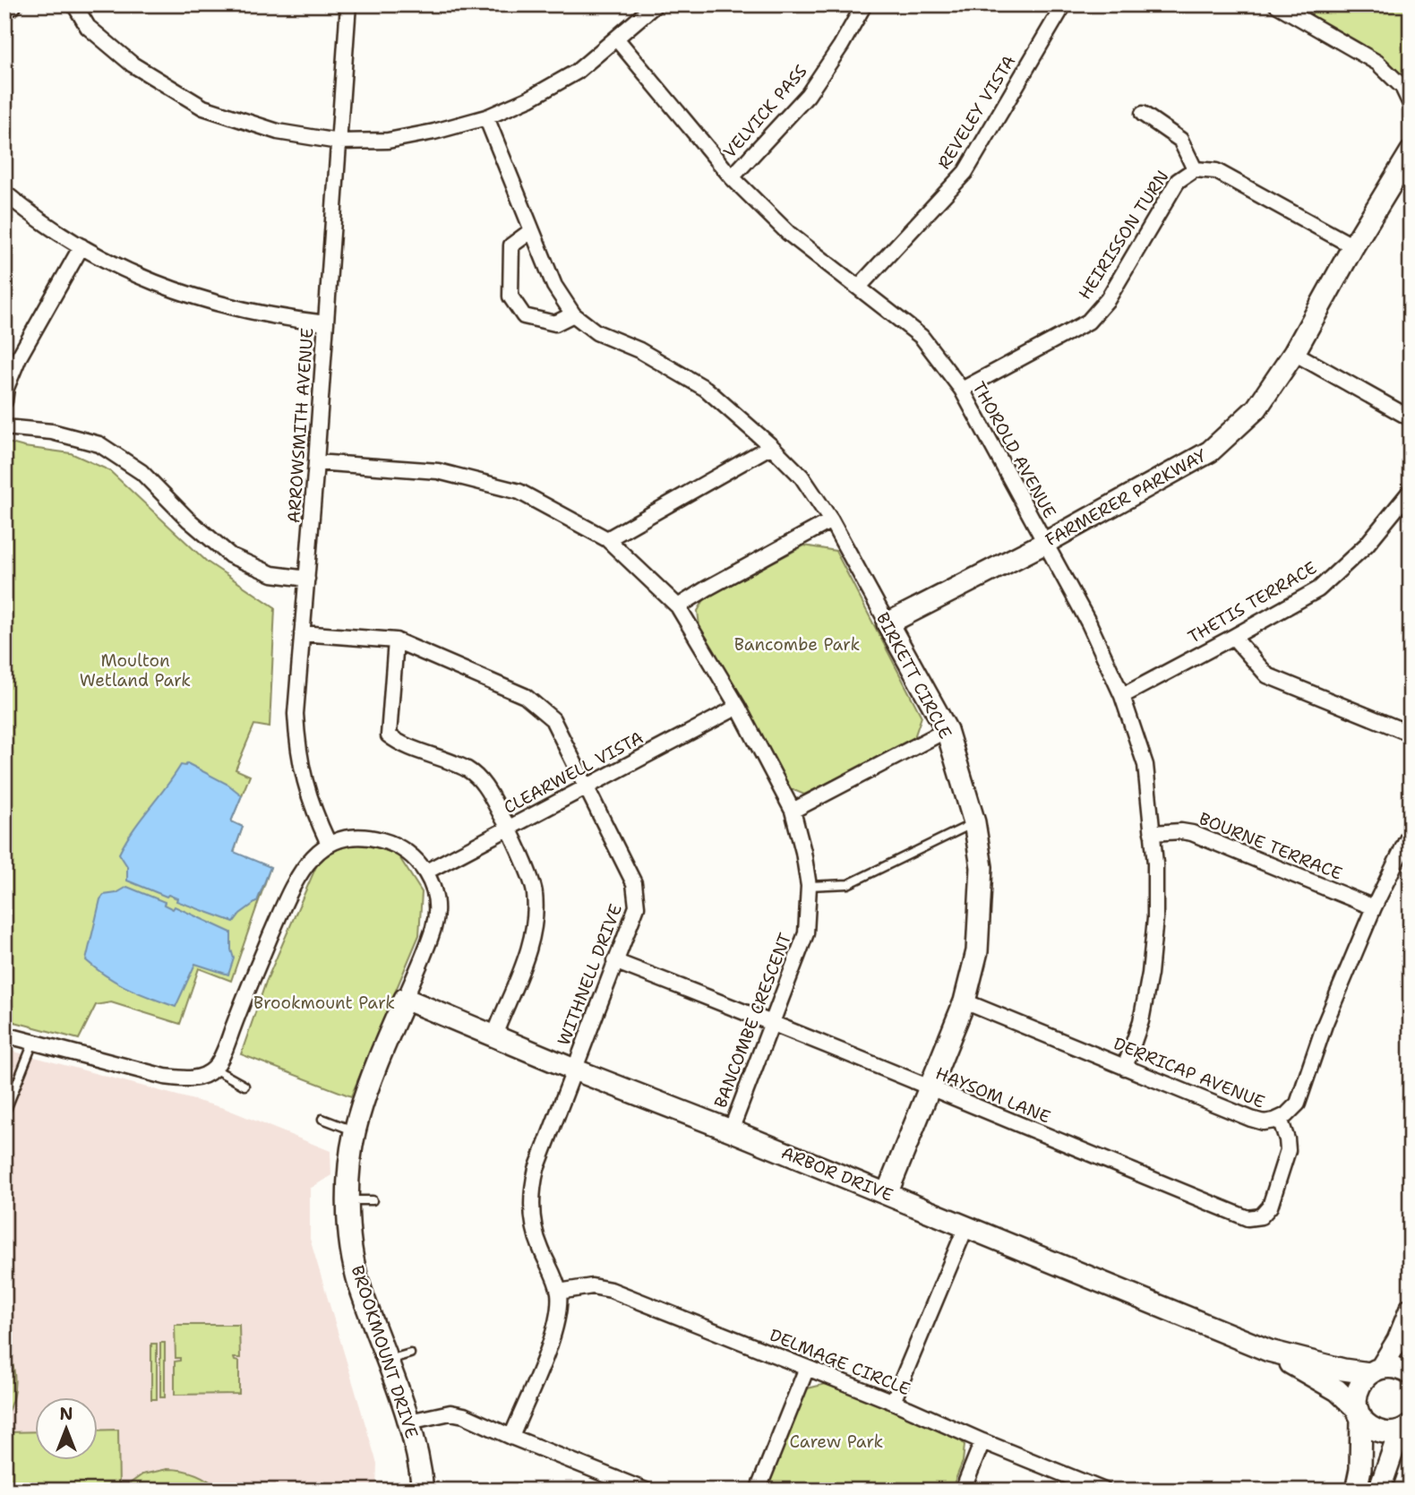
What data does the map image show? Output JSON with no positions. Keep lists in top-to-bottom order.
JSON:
{
  "streets": {
    "street": [
      "VELVICK PASS",
      "REVELEY VISTA",
      "HEIRISSON TURN",
      "ARROWSMITH AVENUE",
      "THOROLD AVENUE",
      "FARMERER PARKWAY",
      "THETIS TERRACE",
      "BIRKETT CIRCLE",
      "CLEARWELL VISTA",
      "BOURNE TERRACE",
      "WITHNELL DRIVE",
      "BANCOMBE CRESCENT",
      "DERRICAP AVENUE",
      "HAYSOM LANE",
      "ARBOR DRIVE",
      "BROOKMOUNT DRIVE",
      "DELMAGE CIRCLE"
    ]
  },
  "crossings": [
    ["VELVICK PASS", "THOROLD AVENUE"],
    ["REVELEY VISTA", "THOROLD AVENUE"],
    ["HEIRISSON TURN", "THOROLD AVENUE"],
    ["HEIRISSON TURN", "FARMERER PARKWAY"],
    ["ARROWSMITH AVENUE", "WITHNELL DRIVE"],
    ["ARROWSMITH AVENUE", "BANCOMBE CRESCENT"],
    ["THOROLD AVENUE", "FARMERER PARKWAY"],
    ["THOROLD AVENUE", "THETIS TERRACE"],
    ["THOROLD AVENUE", "BOURNE TERRACE"],
    ["THOROLD AVENUE", "DERRICAP AVENUE"],
    ["FARMERER PARKWAY", "BIRKETT CIRCLE"],
    ["BIRKETT CIRCLE", "DERRICAP AVENUE"],
    ["BIRKETT CIRCLE", "HAYSOM LANE"],
    ["BIRKETT CIRCLE", "ARBOR DRIVE"],
    ["CLEARWELL VISTA", "WITHNELL DRIVE"],
    ["CLEARWELL VISTA", "BANCOMBE CRESCENT"],
    ["CLEARWELL VISTA", "BROOKMOUNT DRIVE"],
    ["BOURNE TERRACE", "DERRICAP AVENUE"],
    ["WITHNELL DRIVE", "HAYSOM LANE"],
    ["WITHNELL DRIVE", "ARBOR DRIVE"],
    ["WITHNELL DRIVE", "DELMAGE CIRCLE"],
    ["BANCOMBE CRESCENT", "HAYSOM LANE"],
    ["BANCOMBE CRESCENT", "ARBOR DRIVE"],
    ["DERRICAP AVENUE", "HAYSOM LANE"],
    ["ARBOR DRIVE", "BROOKMOUNT DRIVE"]
  ],
  "parks": [
    "Bancombe Park",
    "Moulton Wetland Park",
    "Brookmount Park",
    "Carew Park"
  ],
  "north": "top"
}
